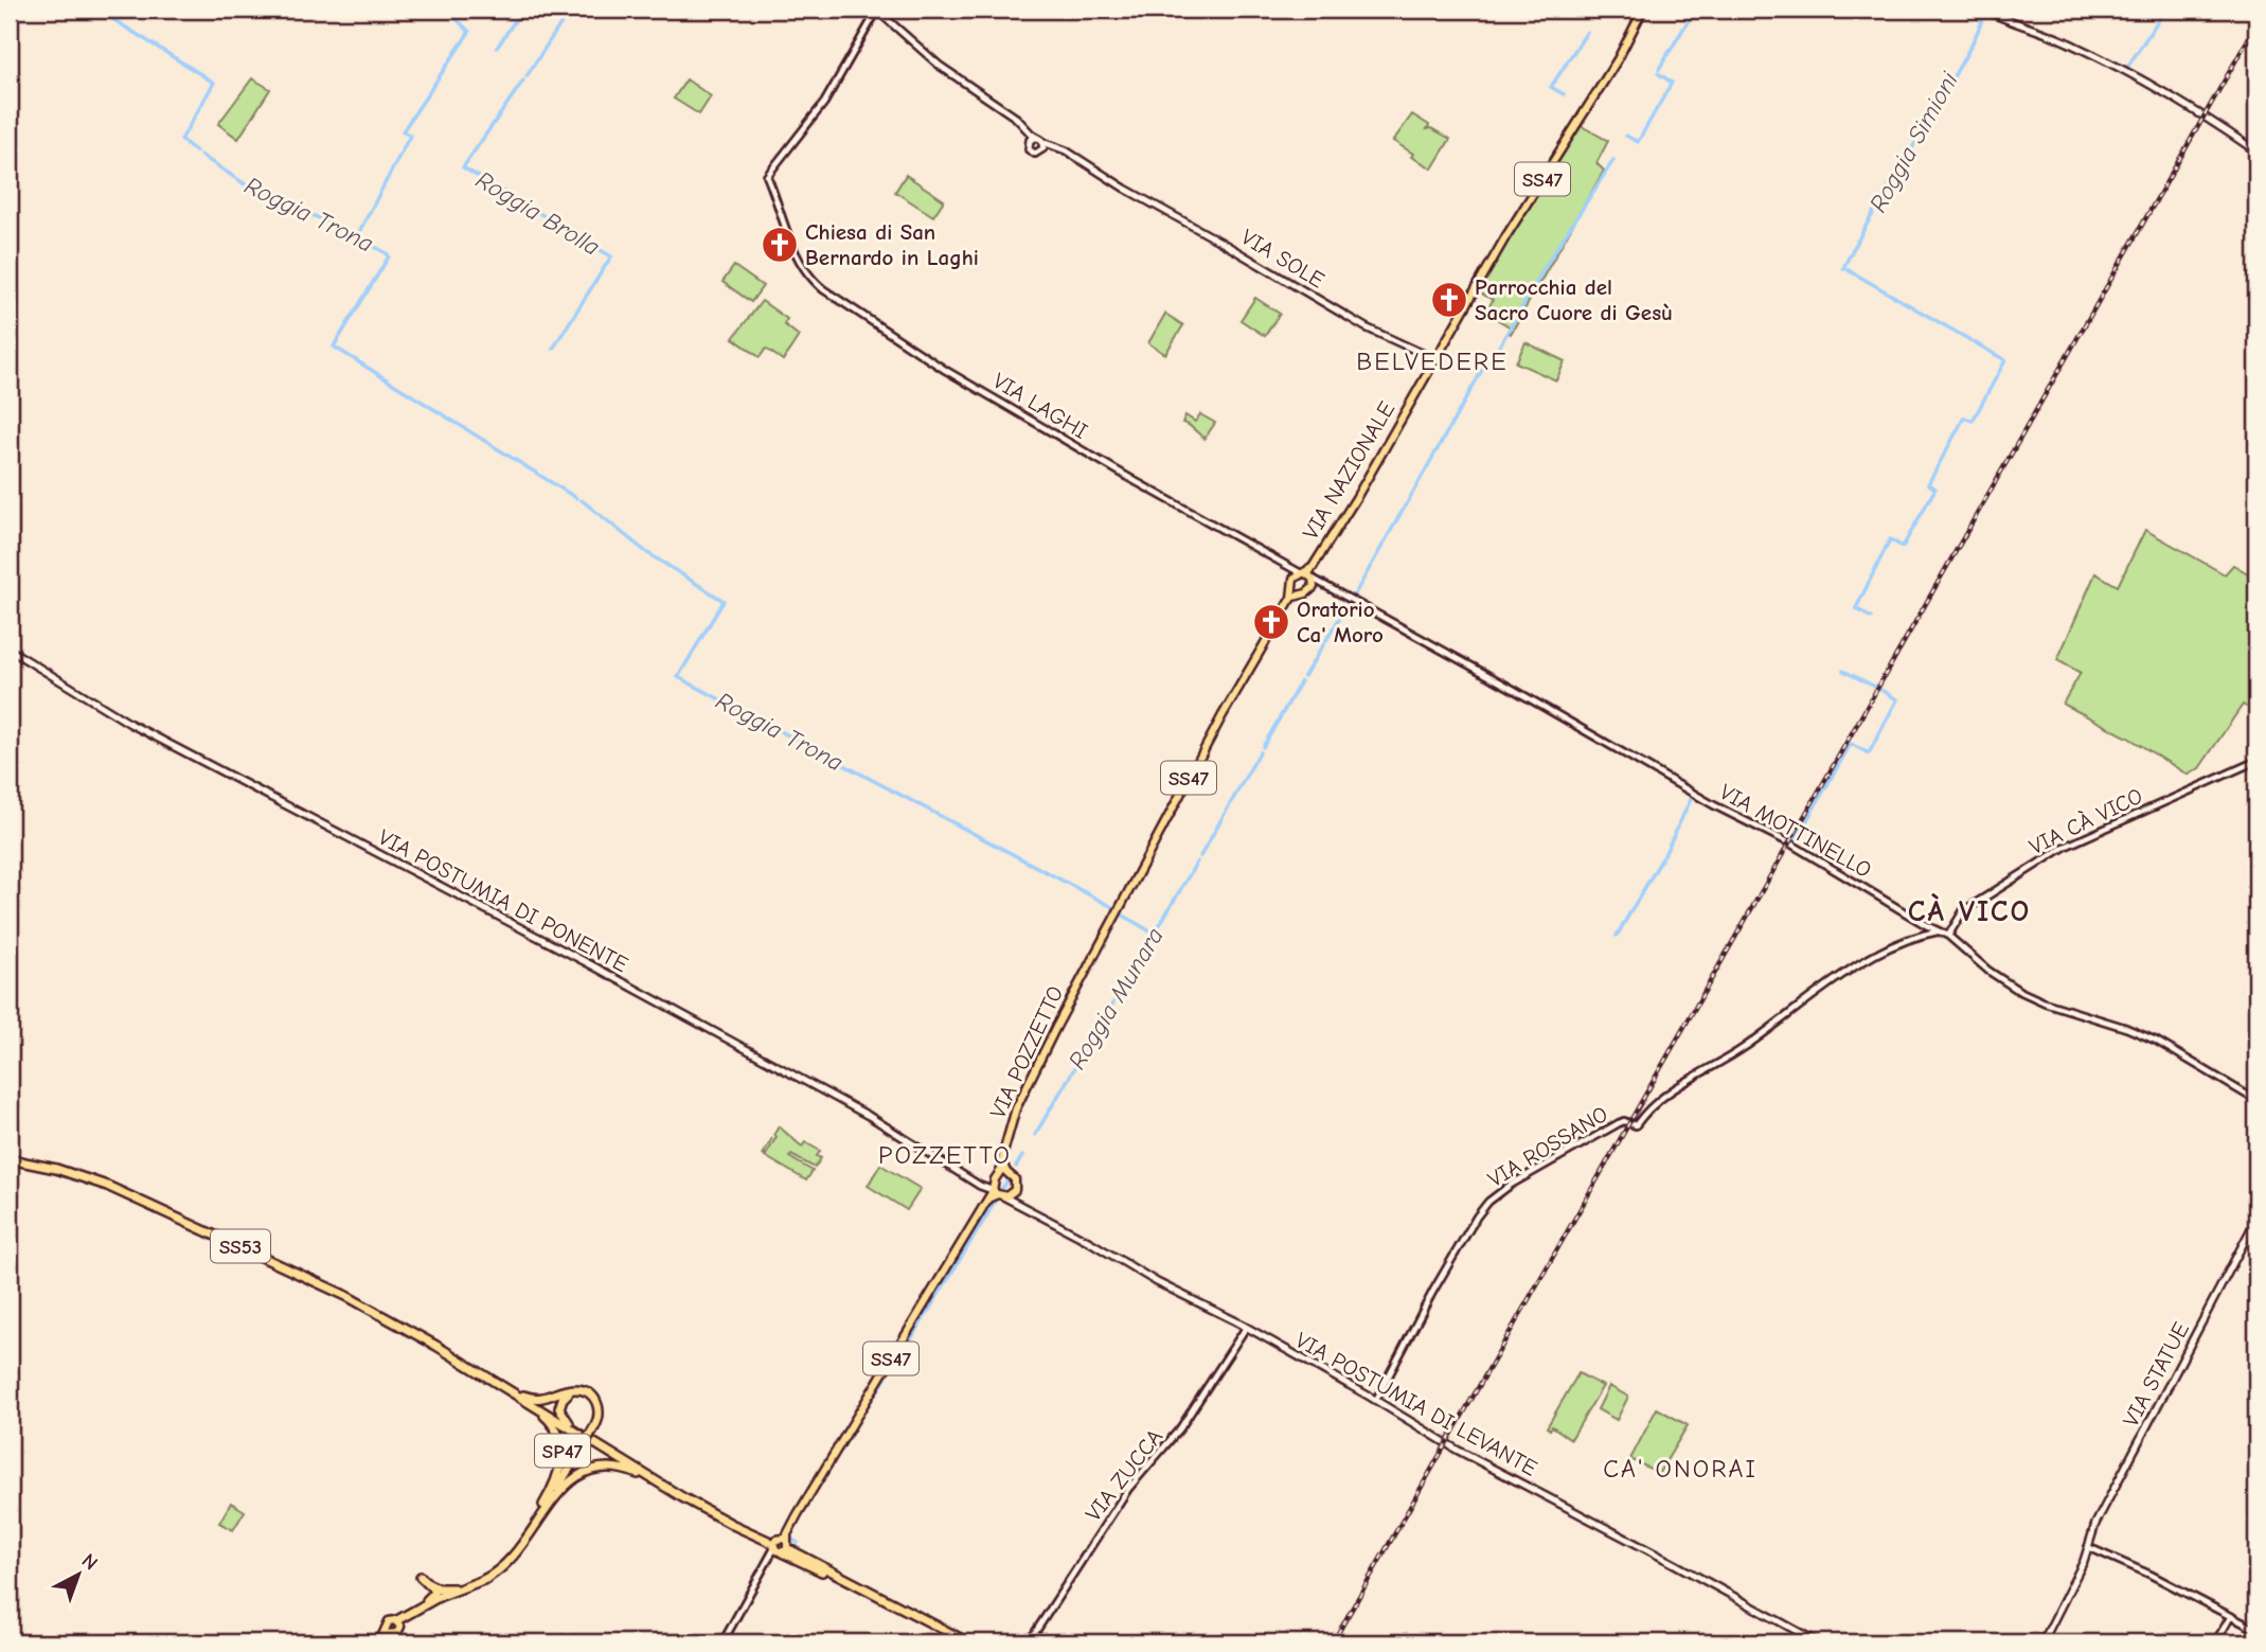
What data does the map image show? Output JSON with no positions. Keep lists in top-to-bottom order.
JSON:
{
  "streets": {
    "highway": ["SS53", "SP47"],
    "main road": [
      "SS47",
      "VIA SOLE",
      "VIA NAZIONALE",
      "VIA POSTUMIA DI PONENTE",
      "VIA POZZETTO",
      "VIA STATUE",
      "VIA POSTUMIA DI LEVANTE"
    ],
    "street": [
      "VIA LAGHI",
      "VIA CÀ VICO",
      "VIA MOTTINELLO",
      "VIA ROSSANO",
      "VIA ZUCCA"
    ]
  },
  "crossings": [
    ["SS47", "VIA LAGHI"],
    ["SS47", "VIA NAZIONALE"],
    ["SS47", "VIA MOTTINELLO"],
    ["SS47", "VIA POZZETTO"],
    ["VIA SOLE", "VIA NAZIONALE"],
    ["VIA LAGHI", "VIA NAZIONALE"],
    ["VIA LAGHI", "VIA MOTTINELLO"],
    ["VIA NAZIONALE", "VIA MOTTINELLO"],
    ["VIA CÀ VICO", "VIA MOTTINELLO"],
    ["VIA MOTTINELLO", "VIA ROSSANO"],
    ["VIA POZZETTO", "SS53"],
    ["VIA POZZETTO", "VIA POSTUMIA DI LEVANTE"],
    ["VIA ROSSANO", "VIA POSTUMIA DI LEVANTE"],
    ["SS53", "SP47"],
    ["VIA POSTUMIA DI LEVANTE", "VIA ZUCCA"]
  ],
  "districts": [
    "BELVEDERE",
    "CÀ VICO",
    "POZZETTO",
    "CA' ONORAI"
  ],
  "water": [
    "Roggia Simioni",
    "Roggia Brolla",
    "Roggia Trona",
    "Roggia Munara"
  ],
  "places": {
    "church": ["Chiesa di San Bernardo in Laghi", "Parrocchia del Sacro Cuore di Gesù", "Oratorio Ca' Moro"]
  },
  "north": "top right"
}
